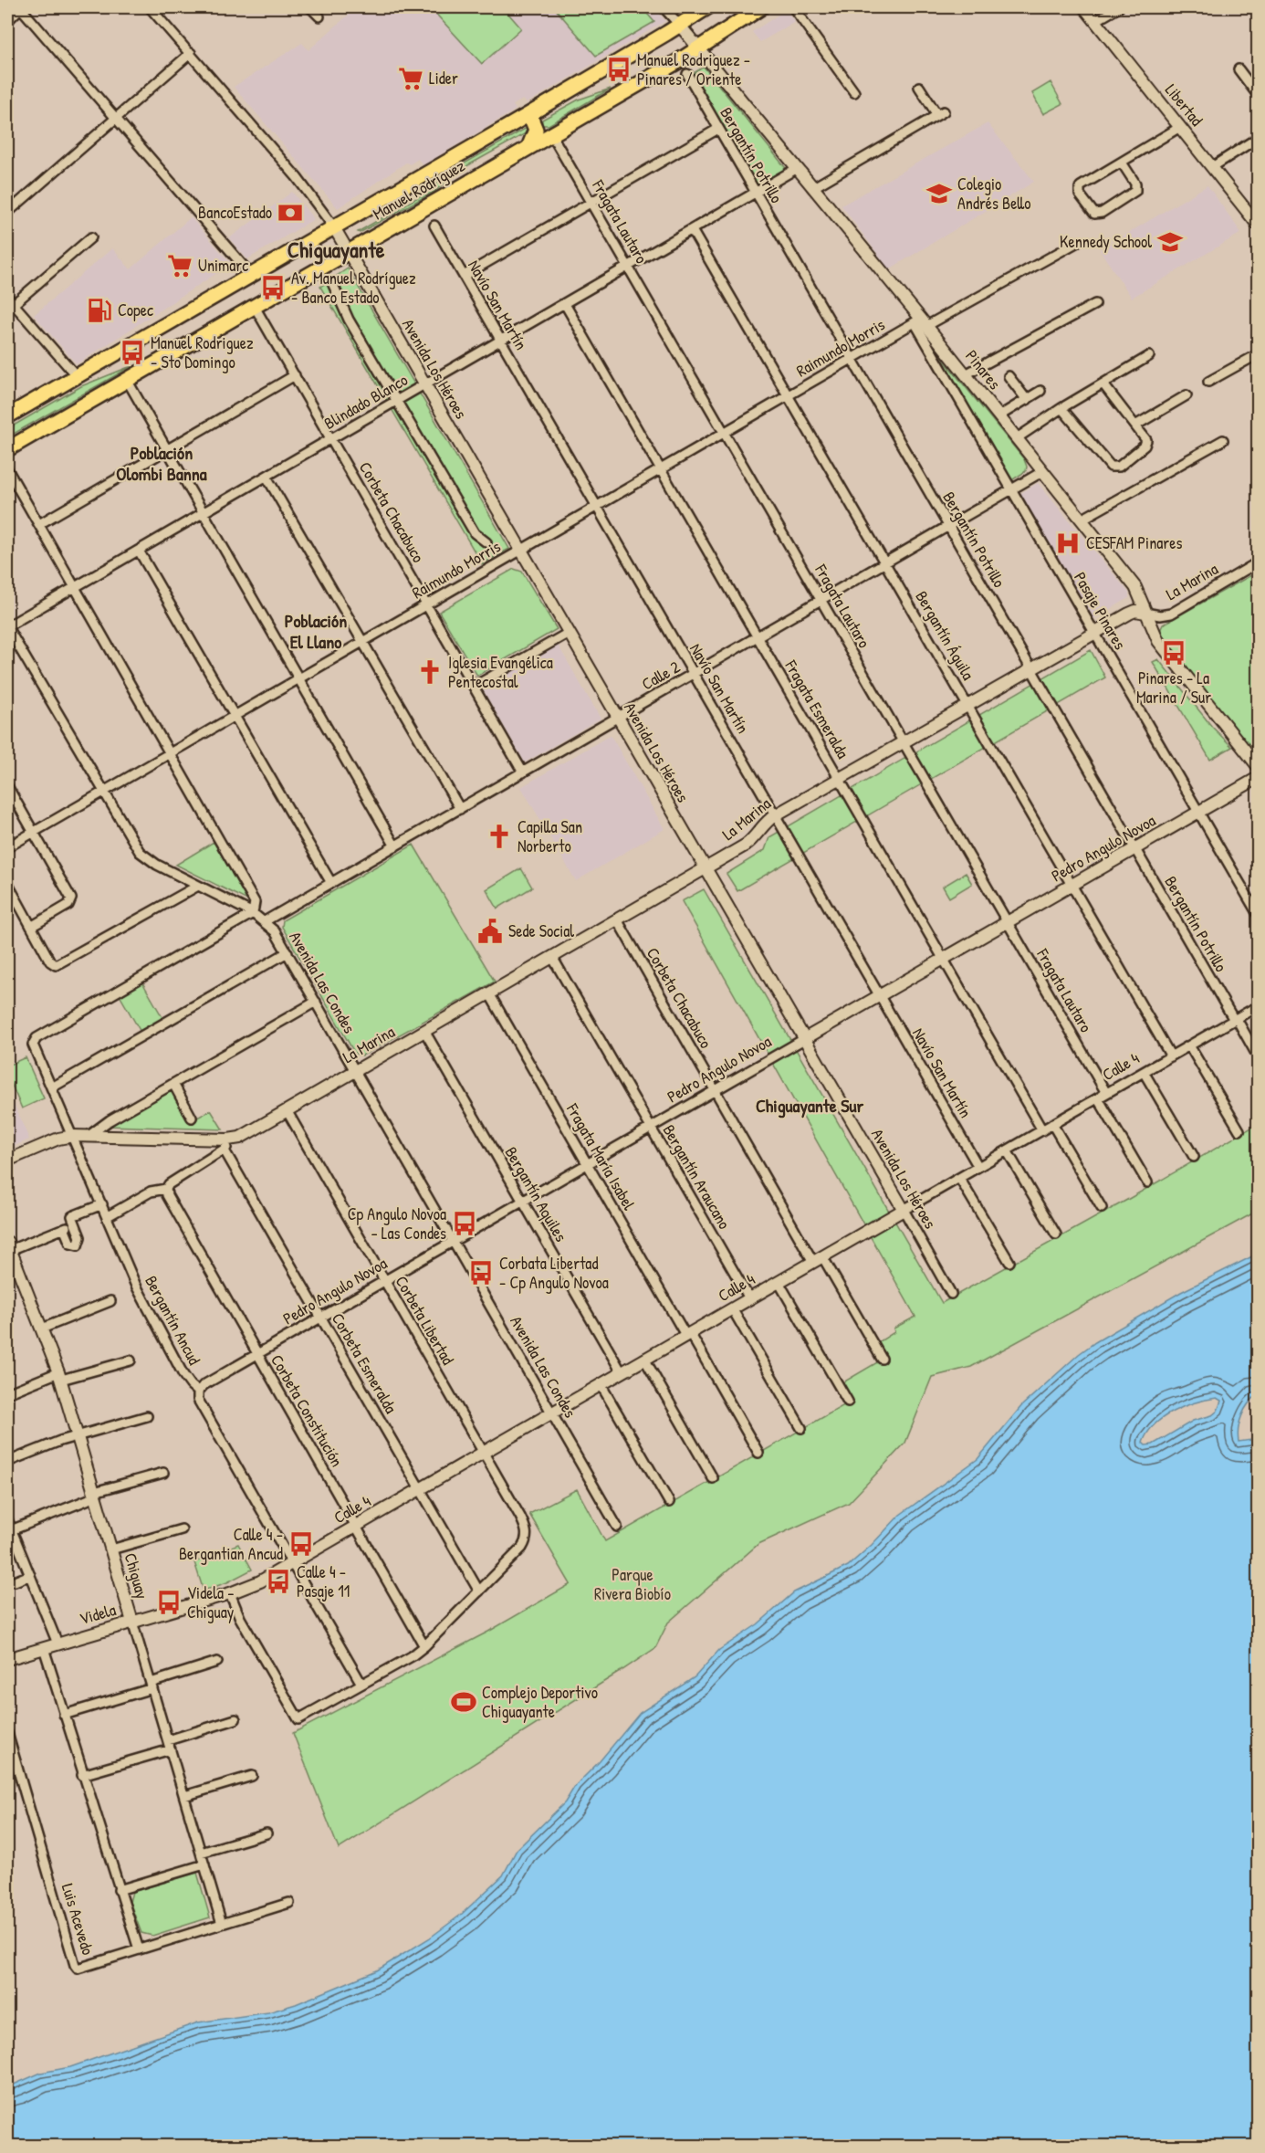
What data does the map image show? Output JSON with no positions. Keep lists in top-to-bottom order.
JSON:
{
  "streets": {
    "main road": ["Manuel Rodríguez"],
    "street": [
      "Libertad",
      "Bergantín Potrillo",
      "Fragata Lautaro",
      "Navío San Martín",
      "Raimundo Morris",
      "Avenida Los Héroes",
      "Pinares",
      "Blindado Blanco",
      "Corbeta Chacabuco",
      "La Marina",
      "Pasaje Pinares",
      "Bergantín Águila",
      "Calle 2",
      "Fragata Esmeralda",
      "Pedro Angulo Novoa",
      "Avenida Las Condes",
      "Calle 4",
      "Fragata María Isabel",
      "Bergantín Araucano",
      "Bergantín Aquiles",
      "Bergantín Ancud",
      "Corbeta Libertad",
      "Corbeta Esmeralda",
      "Corbeta Constitución",
      "Chiguay",
      "Videla",
      "Luis Acevedo"
    ]
  },
  "crossings": [
    ["Bergantín Potrillo", "Raimundo Morris"],
    ["Bergantín Potrillo", "Blindado Blanco"],
    ["Bergantín Potrillo", "La Marina"],
    ["Bergantín Potrillo", "Calle 2"],
    ["Bergantín Potrillo", "Pedro Angulo Novoa"],
    ["Bergantín Potrillo", "Calle 4"],
    ["Manuel Rodríguez", "Fragata Lautaro"],
    ["Manuel Rodríguez", "Avenida Los Héroes"],
    ["Manuel Rodríguez", "Pinares"],
    ["Manuel Rodríguez", "Corbeta Chacabuco"],
    ["Fragata Lautaro", "Raimundo Morris"],
    ["Fragata Lautaro", "Blindado Blanco"],
    ["Fragata Lautaro", "La Marina"],
    ["Fragata Lautaro", "Calle 2"],
    ["Fragata Lautaro", "Pedro Angulo Novoa"],
    ["Fragata Lautaro", "Calle 4"],
    ["Navío San Martín", "Raimundo Morris"],
    ["Navío San Martín", "Blindado Blanco"],
    ["Navío San Martín", "La Marina"],
    ["Navío San Martín", "Calle 2"],
    ["Navío San Martín", "Pedro Angulo Novoa"],
    ["Navío San Martín", "Calle 4"],
    ["Raimundo Morris", "Avenida Los Héroes"],
    ["Raimundo Morris", "Pinares"],
    ["Raimundo Morris", "Corbeta Chacabuco"],
    ["Raimundo Morris", "Pasaje Pinares"],
    ["Raimundo Morris", "Bergantín Águila"],
    ["Raimundo Morris", "Fragata Esmeralda"],
    ["Raimundo Morris", "Avenida Las Condes"],
    ["Avenida Los Héroes", "Blindado Blanco"],
    ["Avenida Los Héroes", "La Marina"],
    ["Avenida Los Héroes", "Calle 2"],
    ["Avenida Los Héroes", "Pedro Angulo Novoa"],
    ["Avenida Los Héroes", "Calle 4"],
    ["Pinares", "Blindado Blanco"],
    ["Pinares", "La Marina"],
    ["Pinares", "Pasaje Pinares"],
    ["Pinares", "Calle 2"],
    ["Blindado Blanco", "Corbeta Chacabuco"],
    ["Blindado Blanco", "Bergantín Águila"],
    ["Blindado Blanco", "Fragata Esmeralda"],
    ["Blindado Blanco", "Avenida Las Condes"],
    ["Corbeta Chacabuco", "La Marina"],
    ["Corbeta Chacabuco", "Calle 2"],
    ["Corbeta Chacabuco", "Pedro Angulo Novoa"],
    ["Corbeta Chacabuco", "Calle 4"],
    ["La Marina", "Pasaje Pinares"],
    ["La Marina", "Bergantín Águila"],
    ["La Marina", "Fragata Esmeralda"],
    ["La Marina", "Avenida Las Condes"],
    ["La Marina", "Fragata María Isabel"],
    ["La Marina", "Bergantín Araucano"],
    ["La Marina", "Bergantín Aquiles"],
    ["La Marina", "Bergantín Ancud"],
    ["La Marina", "Corbeta Libertad"],
    ["La Marina", "Corbeta Esmeralda"],
    ["La Marina", "Corbeta Constitución"],
    ["Pasaje Pinares", "Calle 2"],
    ["Pasaje Pinares", "Pedro Angulo Novoa"],
    ["Bergantín Águila", "Calle 2"],
    ["Bergantín Águila", "Pedro Angulo Novoa"],
    ["Bergantín Águila", "Calle 4"],
    ["Calle 2", "Fragata Esmeralda"],
    ["Calle 2", "Avenida Las Condes"],
    ["Fragata Esmeralda", "Pedro Angulo Novoa"],
    ["Fragata Esmeralda", "Calle 4"],
    ["Pedro Angulo Novoa", "Avenida Las Condes"],
    ["Pedro Angulo Novoa", "Fragata María Isabel"],
    ["Pedro Angulo Novoa", "Bergantín Araucano"],
    ["Pedro Angulo Novoa", "Bergantín Aquiles"],
    ["Pedro Angulo Novoa", "Bergantín Ancud"],
    ["Pedro Angulo Novoa", "Corbeta Libertad"],
    ["Pedro Angulo Novoa", "Corbeta Esmeralda"],
    ["Pedro Angulo Novoa", "Corbeta Constitución"],
    ["Avenida Las Condes", "Calle 4"],
    ["Avenida Las Condes", "Bergantín Ancud"],
    ["Calle 4", "Fragata María Isabel"],
    ["Calle 4", "Bergantín Araucano"],
    ["Calle 4", "Bergantín Aquiles"],
    ["Calle 4", "Bergantín Ancud"],
    ["Calle 4", "Corbeta Libertad"],
    ["Calle 4", "Corbeta Esmeralda"],
    ["Calle 4", "Corbeta Constitución"],
    ["Calle 4", "Videla"],
    ["Corbeta Libertad", "Corbeta Esmeralda"],
    ["Chiguay", "Videla"],
    ["Chiguay", "Luis Acevedo"]
  ],
  "districts": [
    "Chiguayante",
    "Población Olombi Banna",
    "Población El Llano",
    "Chiguayante Sur"
  ],
  "parks": ["Parque Rivera Biobío"],
  "places": {
    "bus stop": [
      "Manuel Rodriguez - Pinares / Oriente",
      "Av. Manuel Rodríguez - Banco Estado",
      "Manuel Rodriguez - Sto Domingo",
      "Pinares - La Marina / Sur",
      "Cp Angulo Novoa - Las Condes",
      "Corbata Libertad - Cp Angulo Novoa",
      "Calle 4 - Bergantian Ancud",
      "Calle 4 - Pasaje 11",
      "Videla - Chiguay"
    ],
    "supermarket": ["Lider", "Unimarc"],
    "school or university": ["Colegio Andrés Bello", "Kennedy School"],
    "bank": ["BancoEstado"],
    "fuel station": ["Copec"],
    "hospital": ["CESFAM Pinares"],
    "church": ["Iglesia Evangélica Pentecostal", "Capilla San Norberto"],
    "public building": ["Sede Social"],
    "sports": ["Complejo Deportivo Chiguayante"]
  }
}
